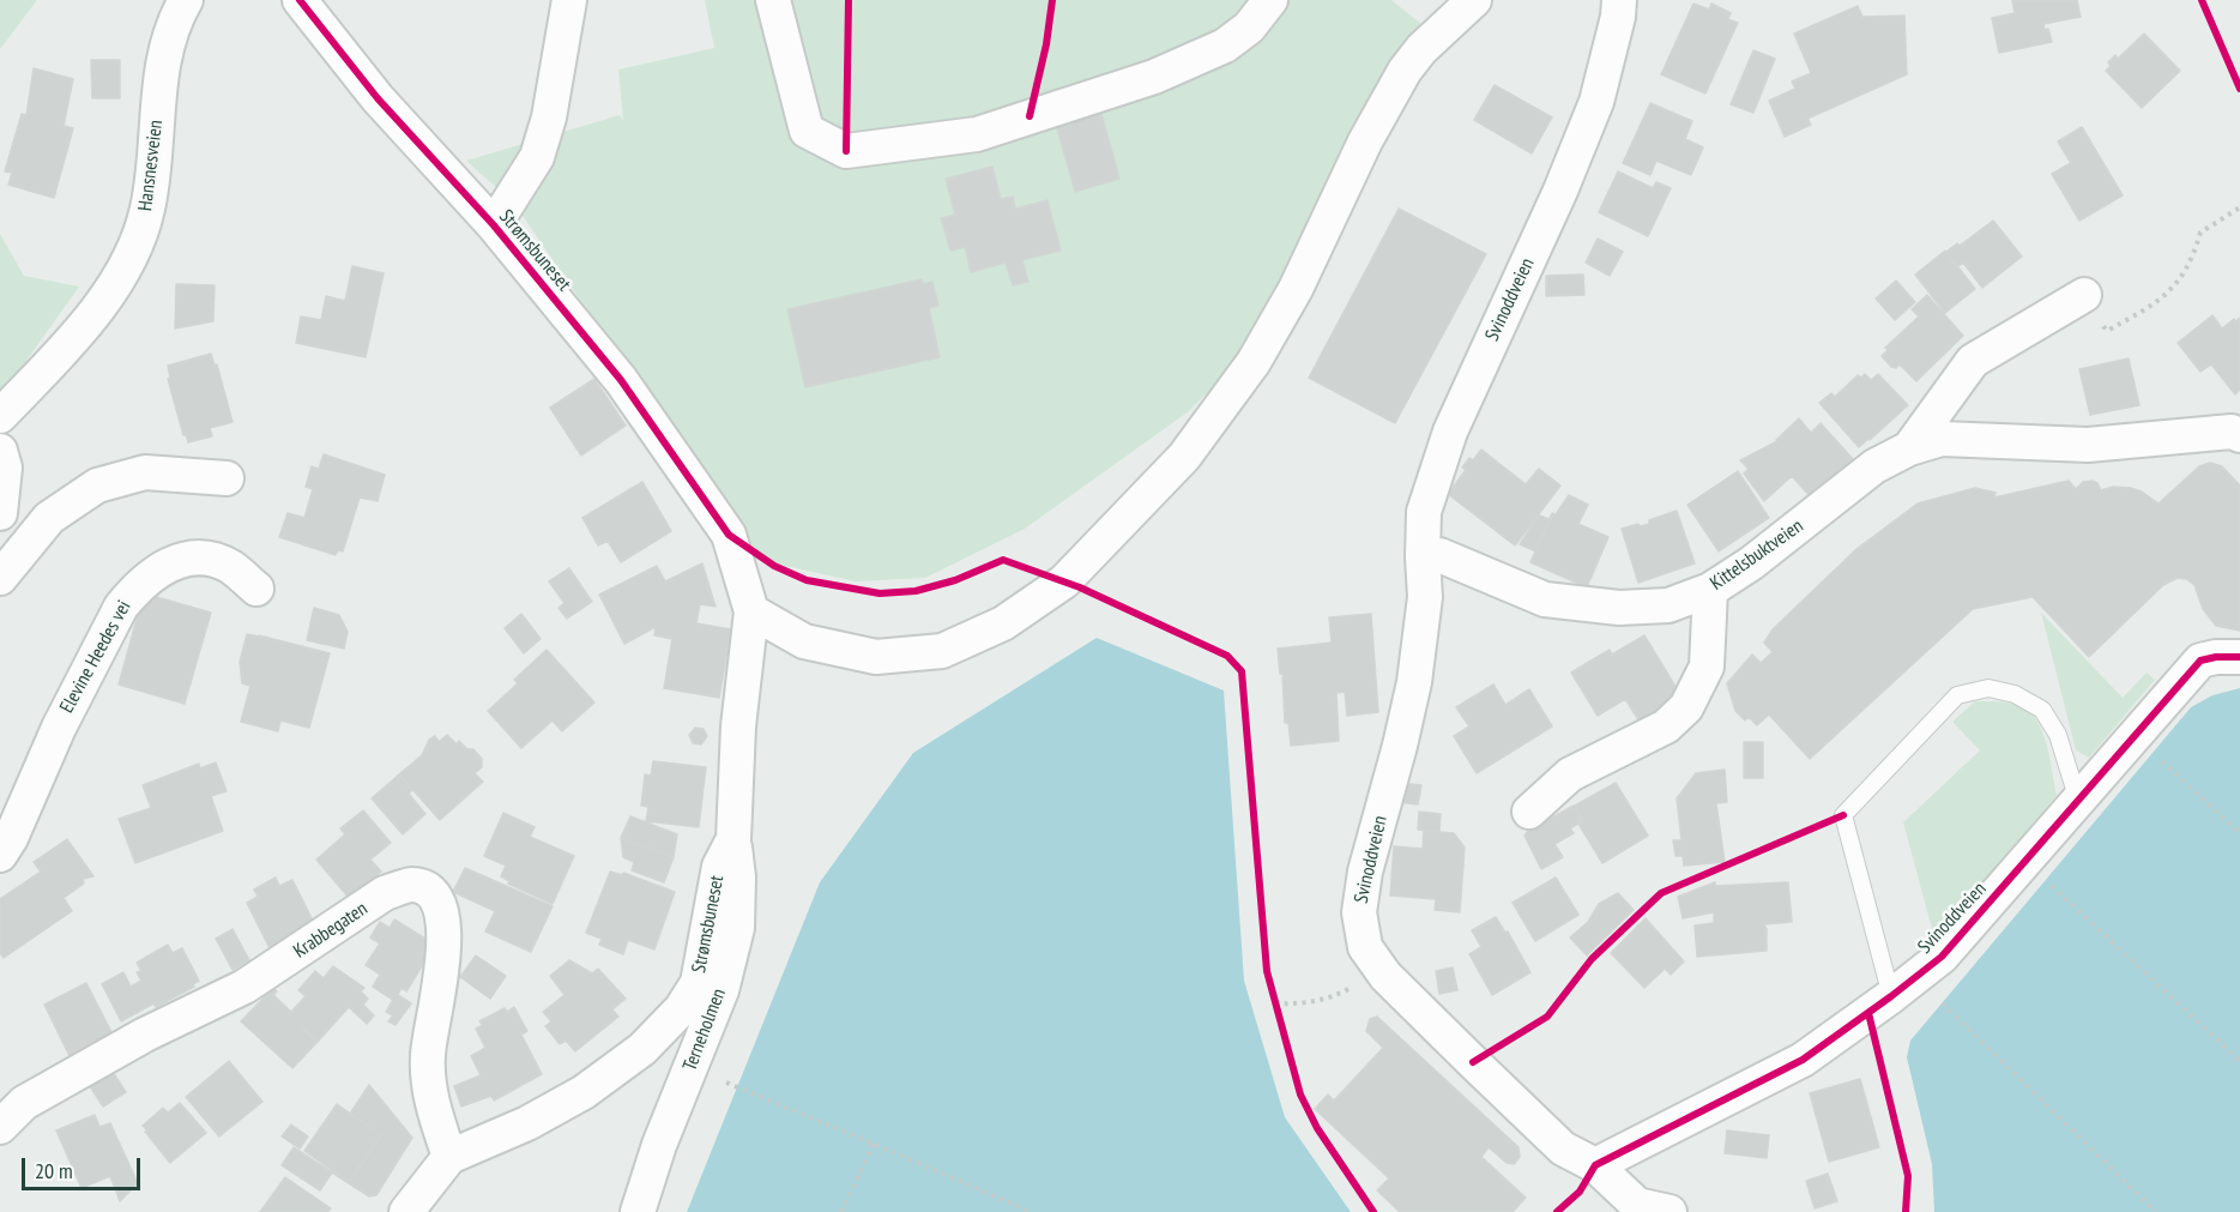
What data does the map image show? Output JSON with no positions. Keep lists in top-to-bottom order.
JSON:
{
  "streets": {
    "street": [
      "Hansnesveien",
      "Strømsbuneset",
      "Svinoddveien",
      "Kittelsbuktveien",
      "Elevine Heedes vei",
      "Krabbegaten",
      "Terneholmen"
    ]
  },
  "crossings": [
    ["Strømsbuneset", "Krabbegaten"],
    ["Strømsbuneset", "Terneholmen"],
    ["Svinoddveien", "Kittelsbuktveien"]
  ],
  "scale_bar": "20 m"
}
